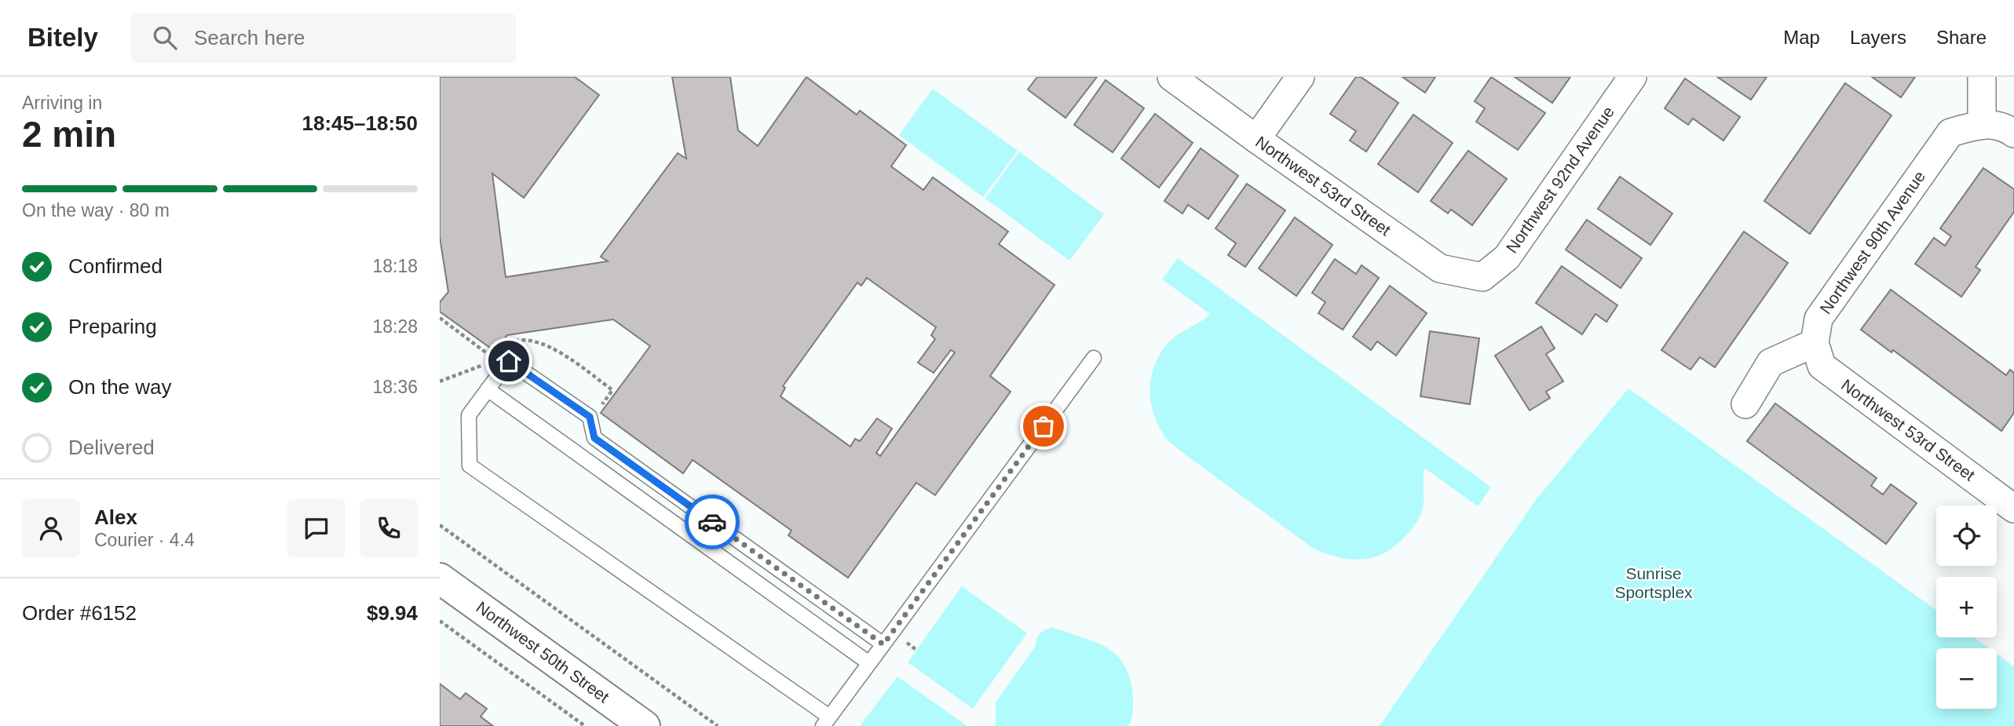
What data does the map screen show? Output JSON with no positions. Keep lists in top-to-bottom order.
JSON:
{
  "streets": {
    "street": [
      "Northwest 92nd Avenue",
      "Northwest 53rd Street",
      "Northwest 90th Avenue",
      "Northwest 50th Street"
    ]
  },
  "crossings": [
    ["Northwest 92nd Avenue", "Northwest 53rd Street"],
    ["Northwest 53rd Street", "Northwest 90th Avenue"]
  ],
  "parks": ["Sunrise Sportsplex"],
  "page": {
    "header": "Bitely",
    "search": "Search here",
    "nav": ["Map", "Layers", "Share"],
    "heading": ["2 min", "Arriving in", "18:45–18:50"],
    "panel": [
      "Alex",
      "Courier · 4.4",
      "Order #6152",
      "$9.94"
    ],
    "bar": "On the way · 80 m",
    "list": [
      ["Confirmed", "18:18"],
      ["Preparing", "18:28"],
      ["On the way", "18:36"],
      "Delivered"
    ],
    "map_buttons": ["+", "−"]
  }
}
